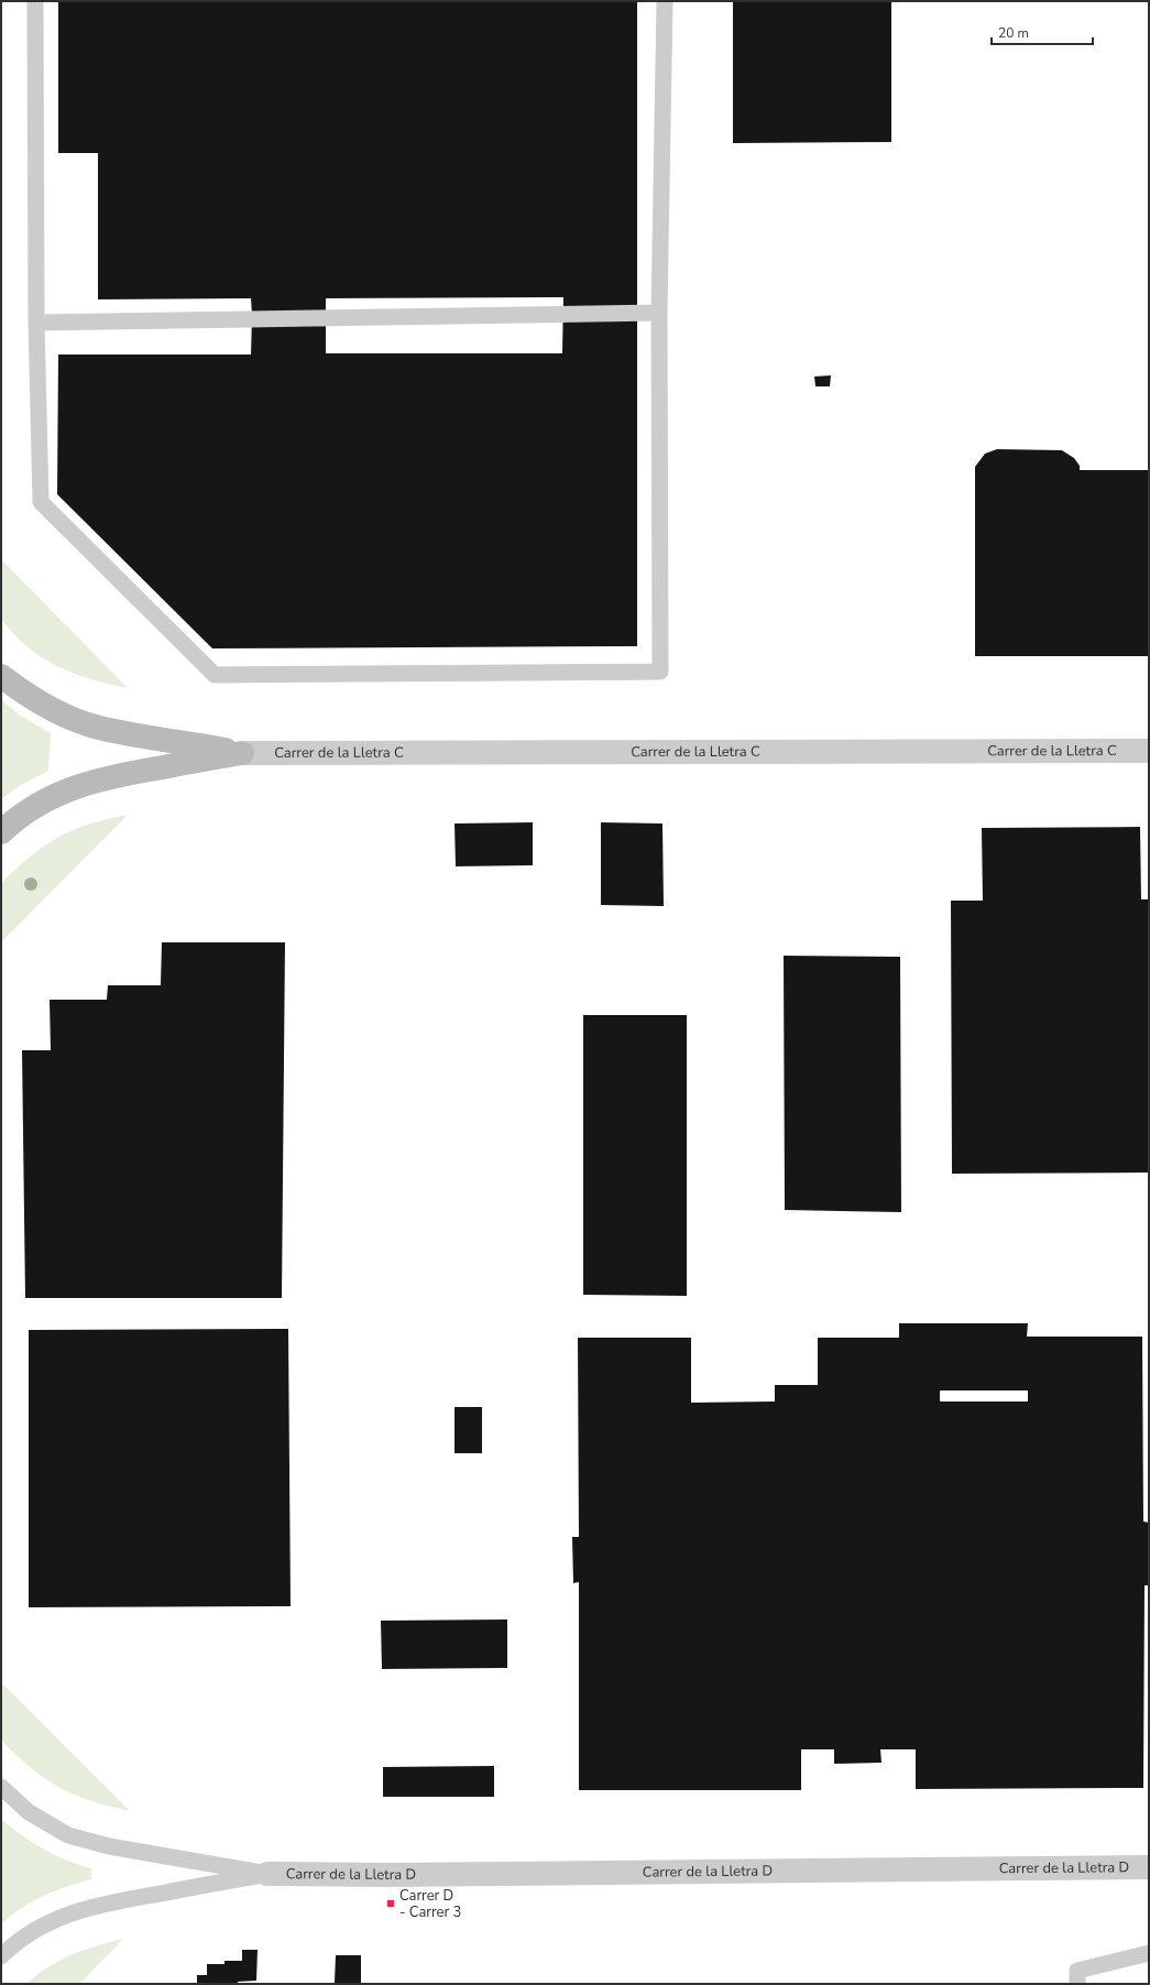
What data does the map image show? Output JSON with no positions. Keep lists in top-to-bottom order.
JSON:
{
  "streets": {
    "street": ["Carrer de la Lletra C", "Carrer de la Lletra D"]
  },
  "places": {
    "transit": ["Carrer D - Carrer 3"]
  },
  "scale_bar": "20 m"
}
